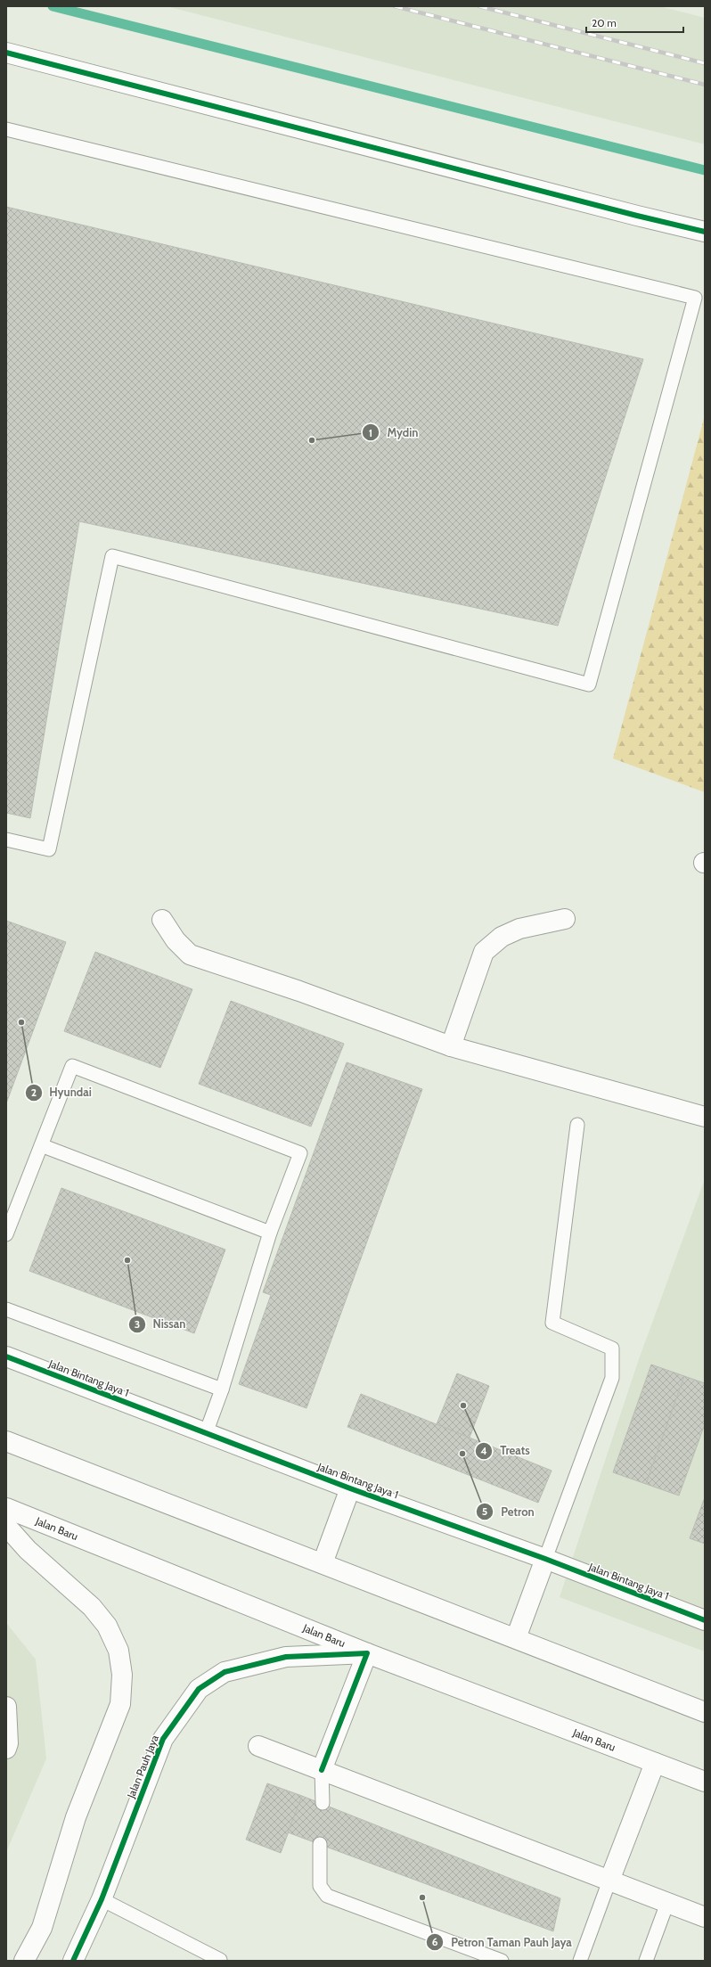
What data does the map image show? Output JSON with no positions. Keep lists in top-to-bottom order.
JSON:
{
  "streets": {
    "main road": ["Jalan Bintang Jaya 1", "Jalan Baru", "Jalan Pauh Jaya"]
  },
  "crossings": [
    ["Jalan Baru", "Jalan Pauh Jaya"]
  ],
  "places": [
    "Mydin",
    "Hyundai",
    "Nissan",
    "Treats",
    "Petron",
    "Petron Taman Pauh Jaya"
  ],
  "scale_bar": "20 m"
}
